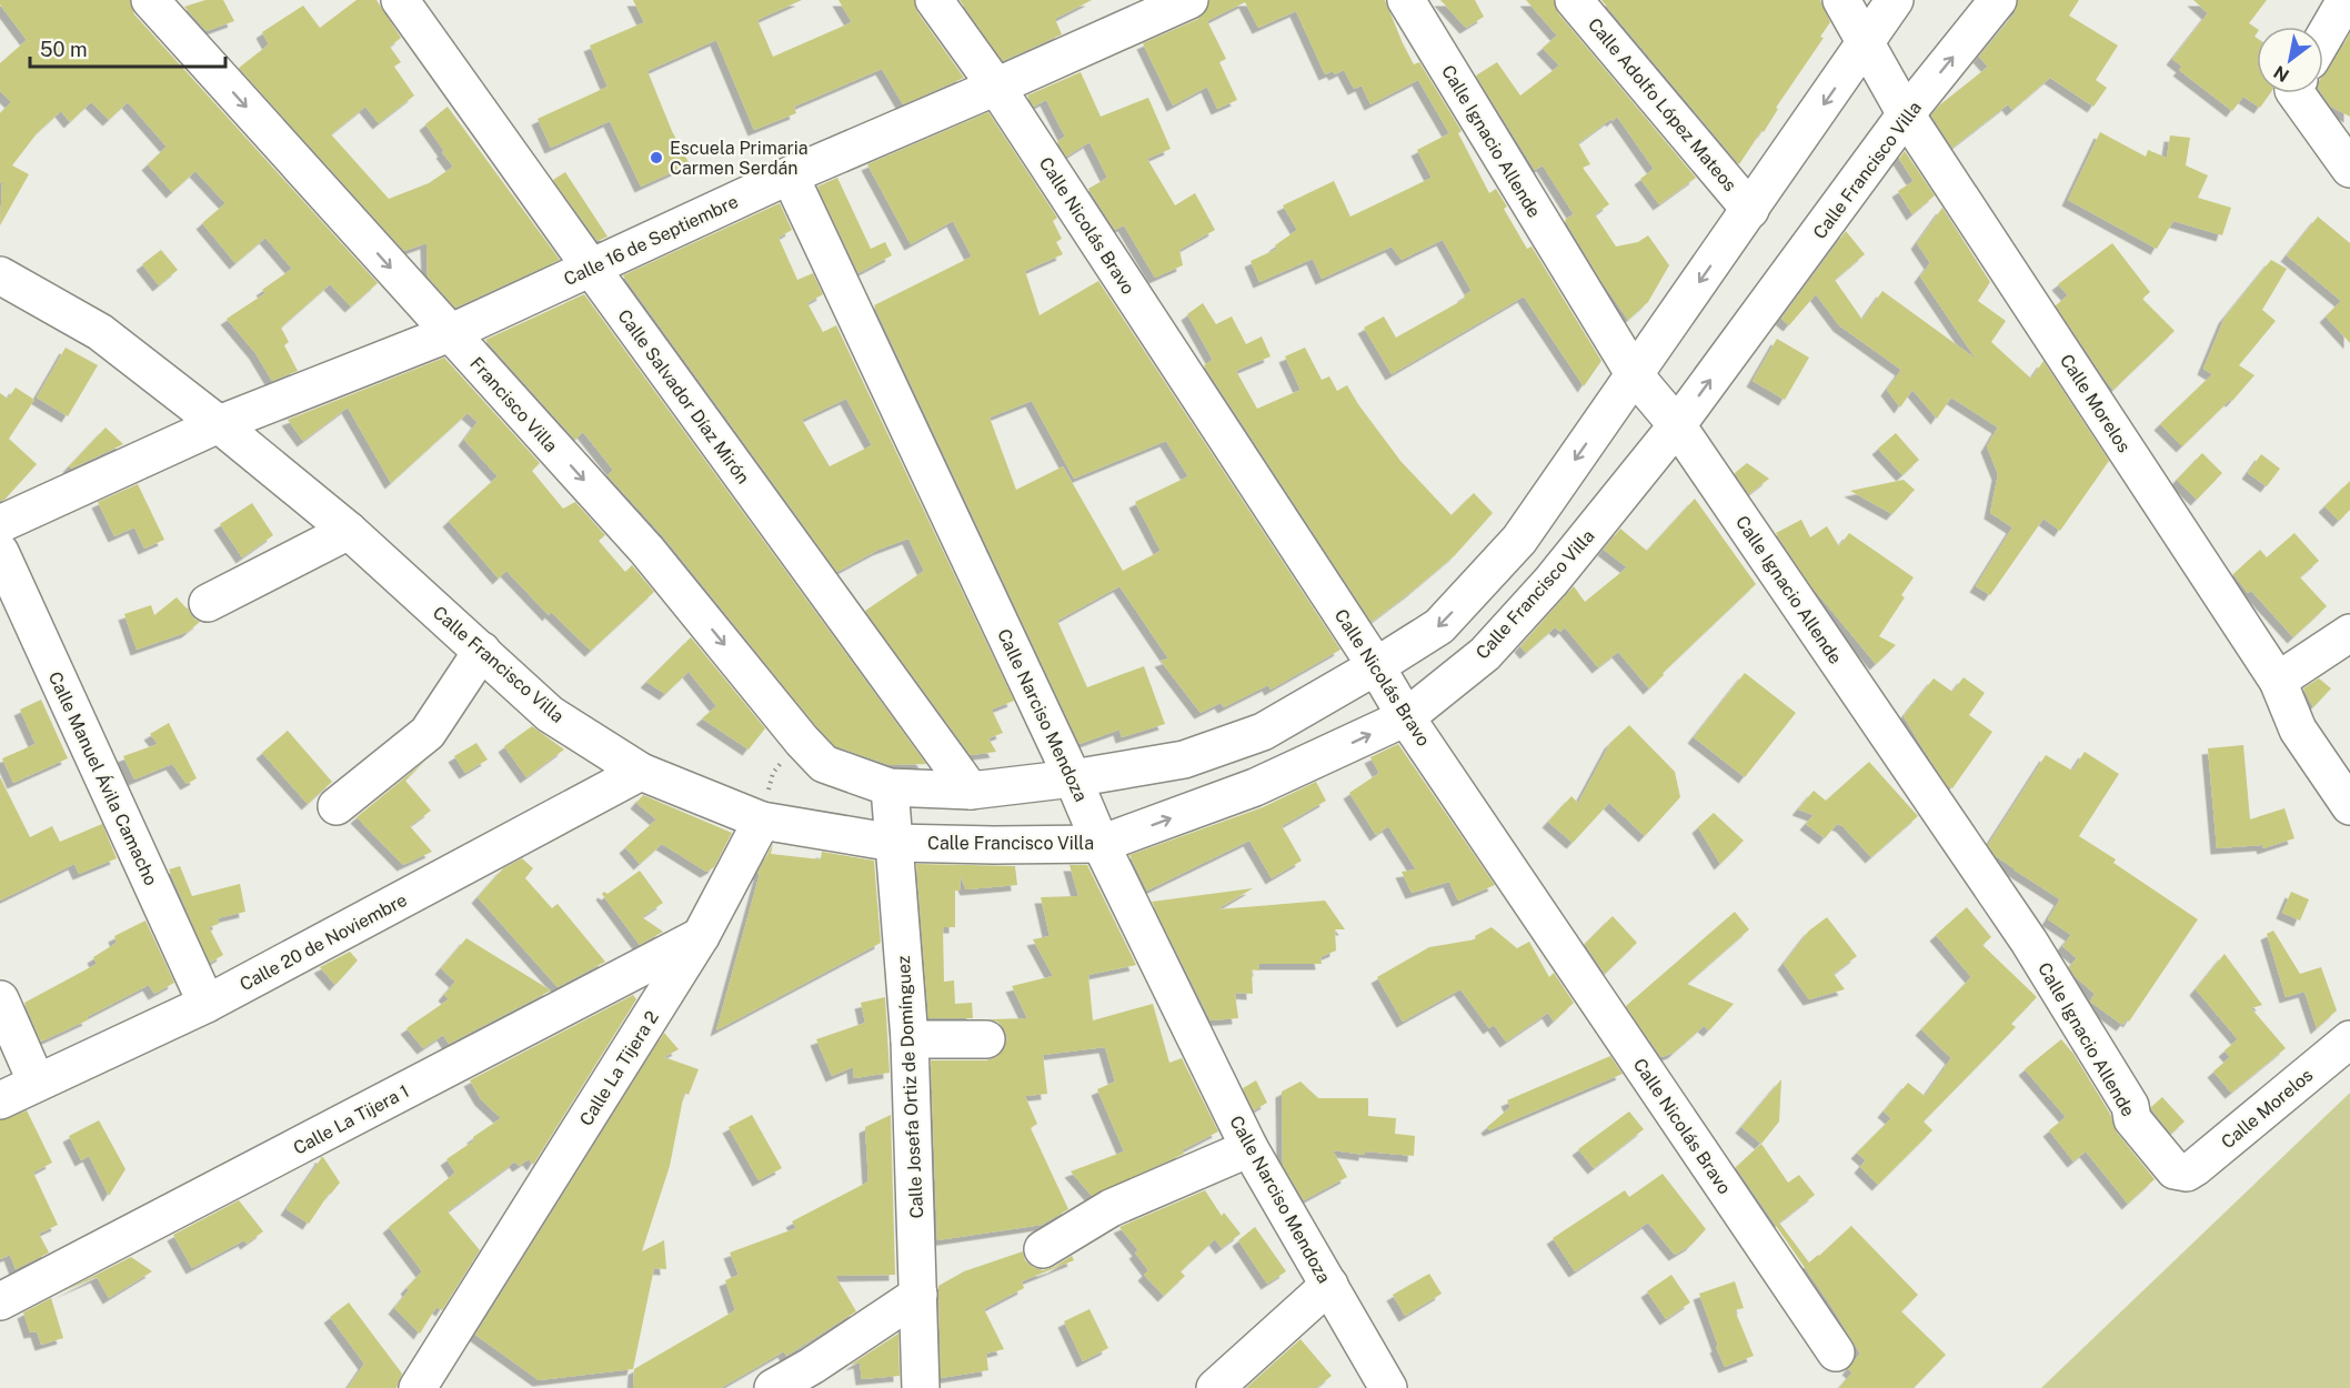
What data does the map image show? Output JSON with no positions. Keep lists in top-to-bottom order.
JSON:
{
  "streets": {
    "street": [
      "Calle Adolfo López Mateos",
      "Calle Ignacio Allende",
      "Calle Francisco Villa",
      "Calle Nicolás Bravo",
      "Calle 16 de Septiembre",
      "Calle Salvador Díaz Mirón",
      "Calle Morelos",
      "Francisco Villa",
      "Calle Narciso Mendoza",
      "Calle Manuel Ávila Camacho",
      "Calle 20 de Noviembre",
      "Calle La Tijera 2",
      "Calle Josefa Ortiz de Domínguez",
      "Calle La Tijera 1"
    ]
  },
  "crossings": [
    ["Calle Ignacio Allende", "Calle Francisco Villa"],
    ["Calle Ignacio Allende", "Calle Morelos"],
    ["Calle Francisco Villa", "Calle Nicolás Bravo"],
    ["Calle Francisco Villa", "Calle 16 de Septiembre"],
    ["Calle Francisco Villa", "Calle Morelos"],
    ["Calle Francisco Villa", "Calle Narciso Mendoza"],
    ["Calle Francisco Villa", "Calle 20 de Noviembre"],
    ["Calle Francisco Villa", "Calle La Tijera 2"],
    ["Calle Francisco Villa", "Calle Josefa Ortiz de Domínguez"],
    ["Calle Nicolás Bravo", "Calle 16 de Septiembre"],
    ["Calle 16 de Septiembre", "Calle Salvador Díaz Mirón"],
    ["Calle 16 de Septiembre", "Francisco Villa"],
    ["Calle 16 de Septiembre", "Calle Narciso Mendoza"],
    ["Francisco Villa", "Calle Josefa Ortiz de Domínguez"],
    ["Calle Manuel Ávila Camacho", "Calle 20 de Noviembre"],
    ["Calle La Tijera 2", "Calle La Tijera 1"]
  ],
  "one_way": ["Francisco Villa"],
  "places": ["Escuela Primaria Carmen Serdán"],
  "scale_bar": "50 m",
  "north": "bottom left"
}
